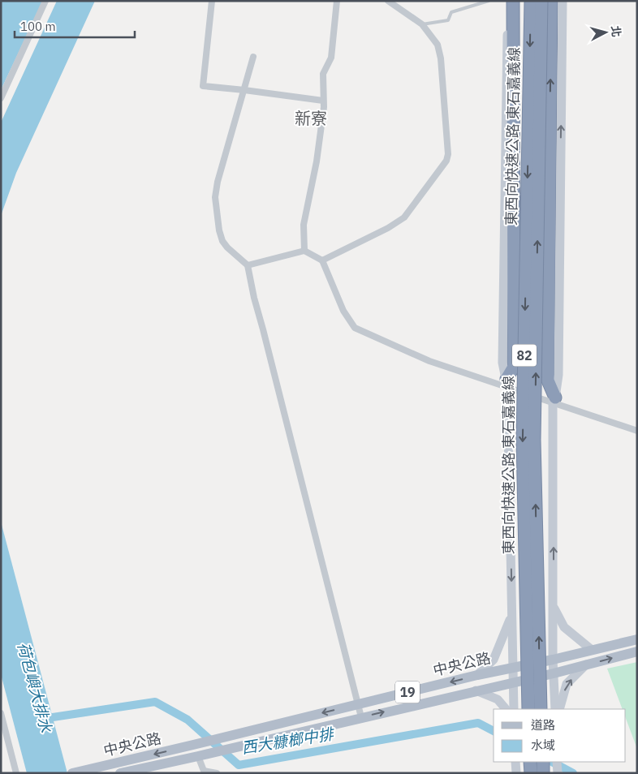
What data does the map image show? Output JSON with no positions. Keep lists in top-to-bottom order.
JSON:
{
  "streets": {
    "highway": ["東西向快速公路 東石嘉義線", "82"],
    "main road": ["中央公路", "19"]
  },
  "districts": ["新寮"],
  "water": ["荷包嶼大排水", "西大糠榔中排"],
  "legend": ["道路", "水域"],
  "scale_bar": "100 m",
  "north": "right"
}
